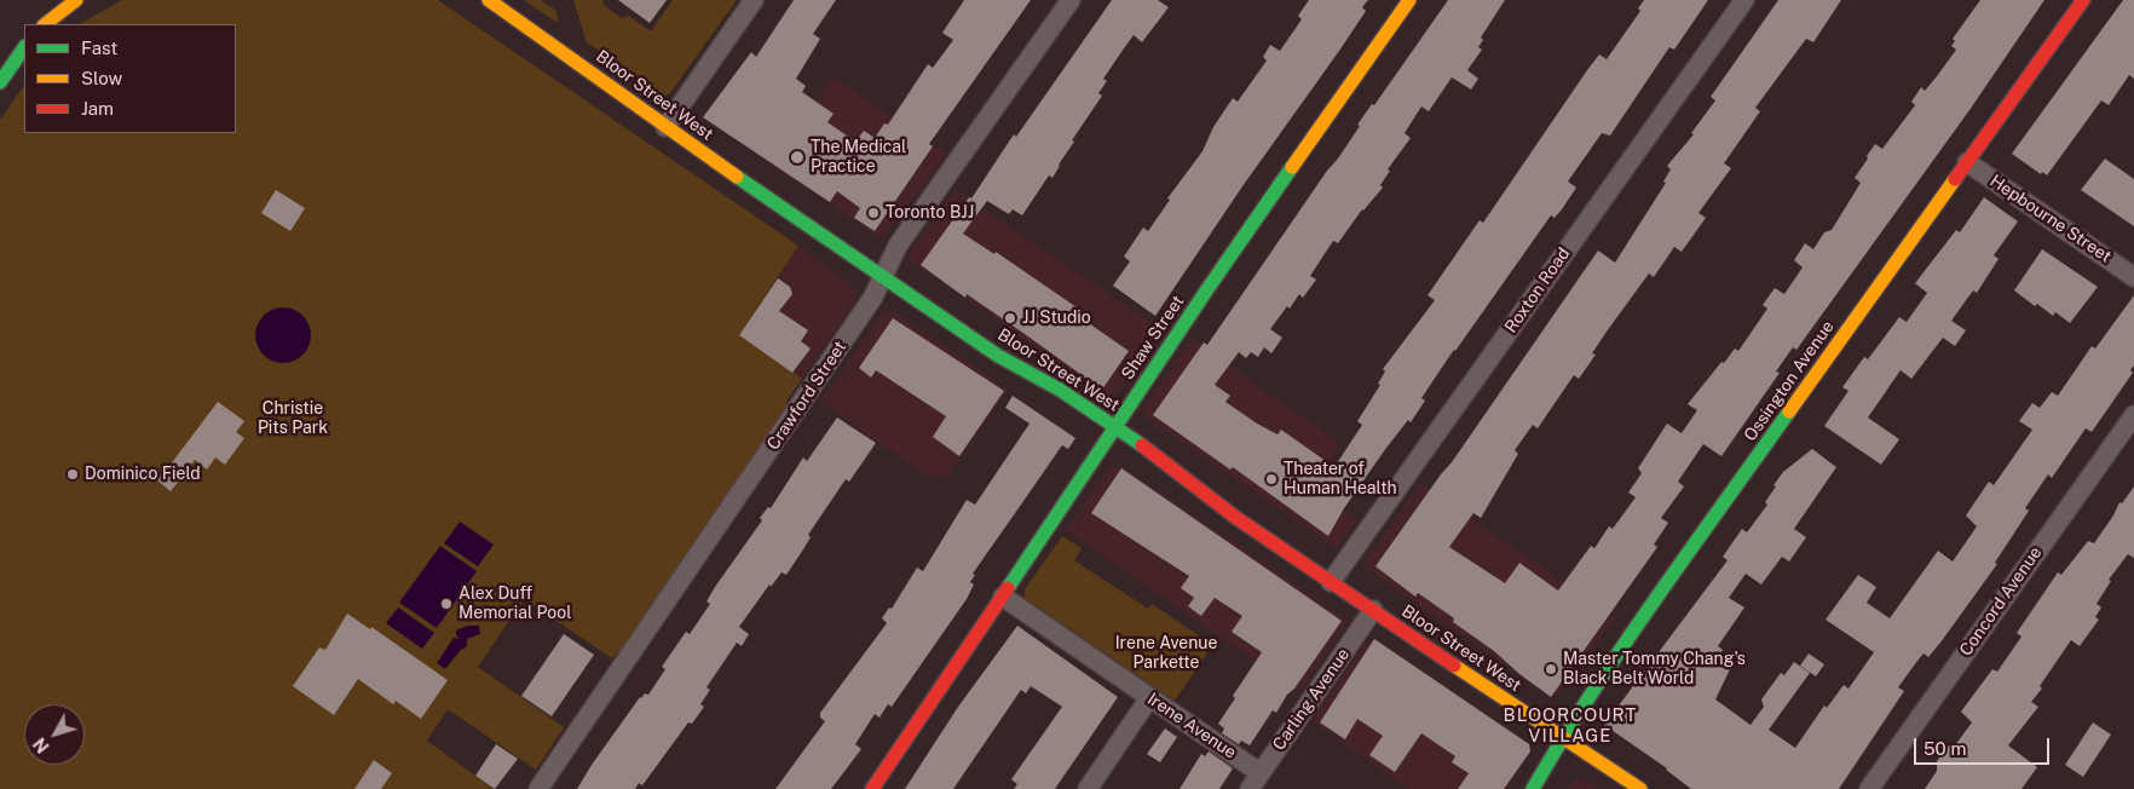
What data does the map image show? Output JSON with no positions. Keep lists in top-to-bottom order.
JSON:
{
  "streets": {
    "street": [
      "Bloor Street West",
      "Hepbourne Street",
      "Roxton Road",
      "Shaw Street",
      "Ossington Avenue",
      "Crawford Street",
      "Concord Avenue",
      "Carling Avenue",
      "Irene Avenue"
    ]
  },
  "crossings": [
    ["Bloor Street West", "Roxton Road"],
    ["Bloor Street West", "Shaw Street"],
    ["Bloor Street West", "Ossington Avenue"],
    ["Bloor Street West", "Crawford Street"],
    ["Bloor Street West", "Carling Avenue"],
    ["Hepbourne Street", "Ossington Avenue"],
    ["Shaw Street", "Irene Avenue"],
    ["Carling Avenue", "Irene Avenue"]
  ],
  "districts": ["BLOORCOURT VILLAGE"],
  "parks": ["Christie Pits Park", "Irene Avenue Parkette"],
  "places": [
    "The Medical Practice",
    "Toronto BJJ",
    "JJ Studio",
    "Dominico Field",
    "Theater of Human Health",
    "Alex Duff Memorial Pool",
    "Master Tommy Chang's Black Belt World"
  ],
  "legend": ["Fast", "Slow", "Jam"],
  "scale_bar": "50 m",
  "north": "bottom left"
}
